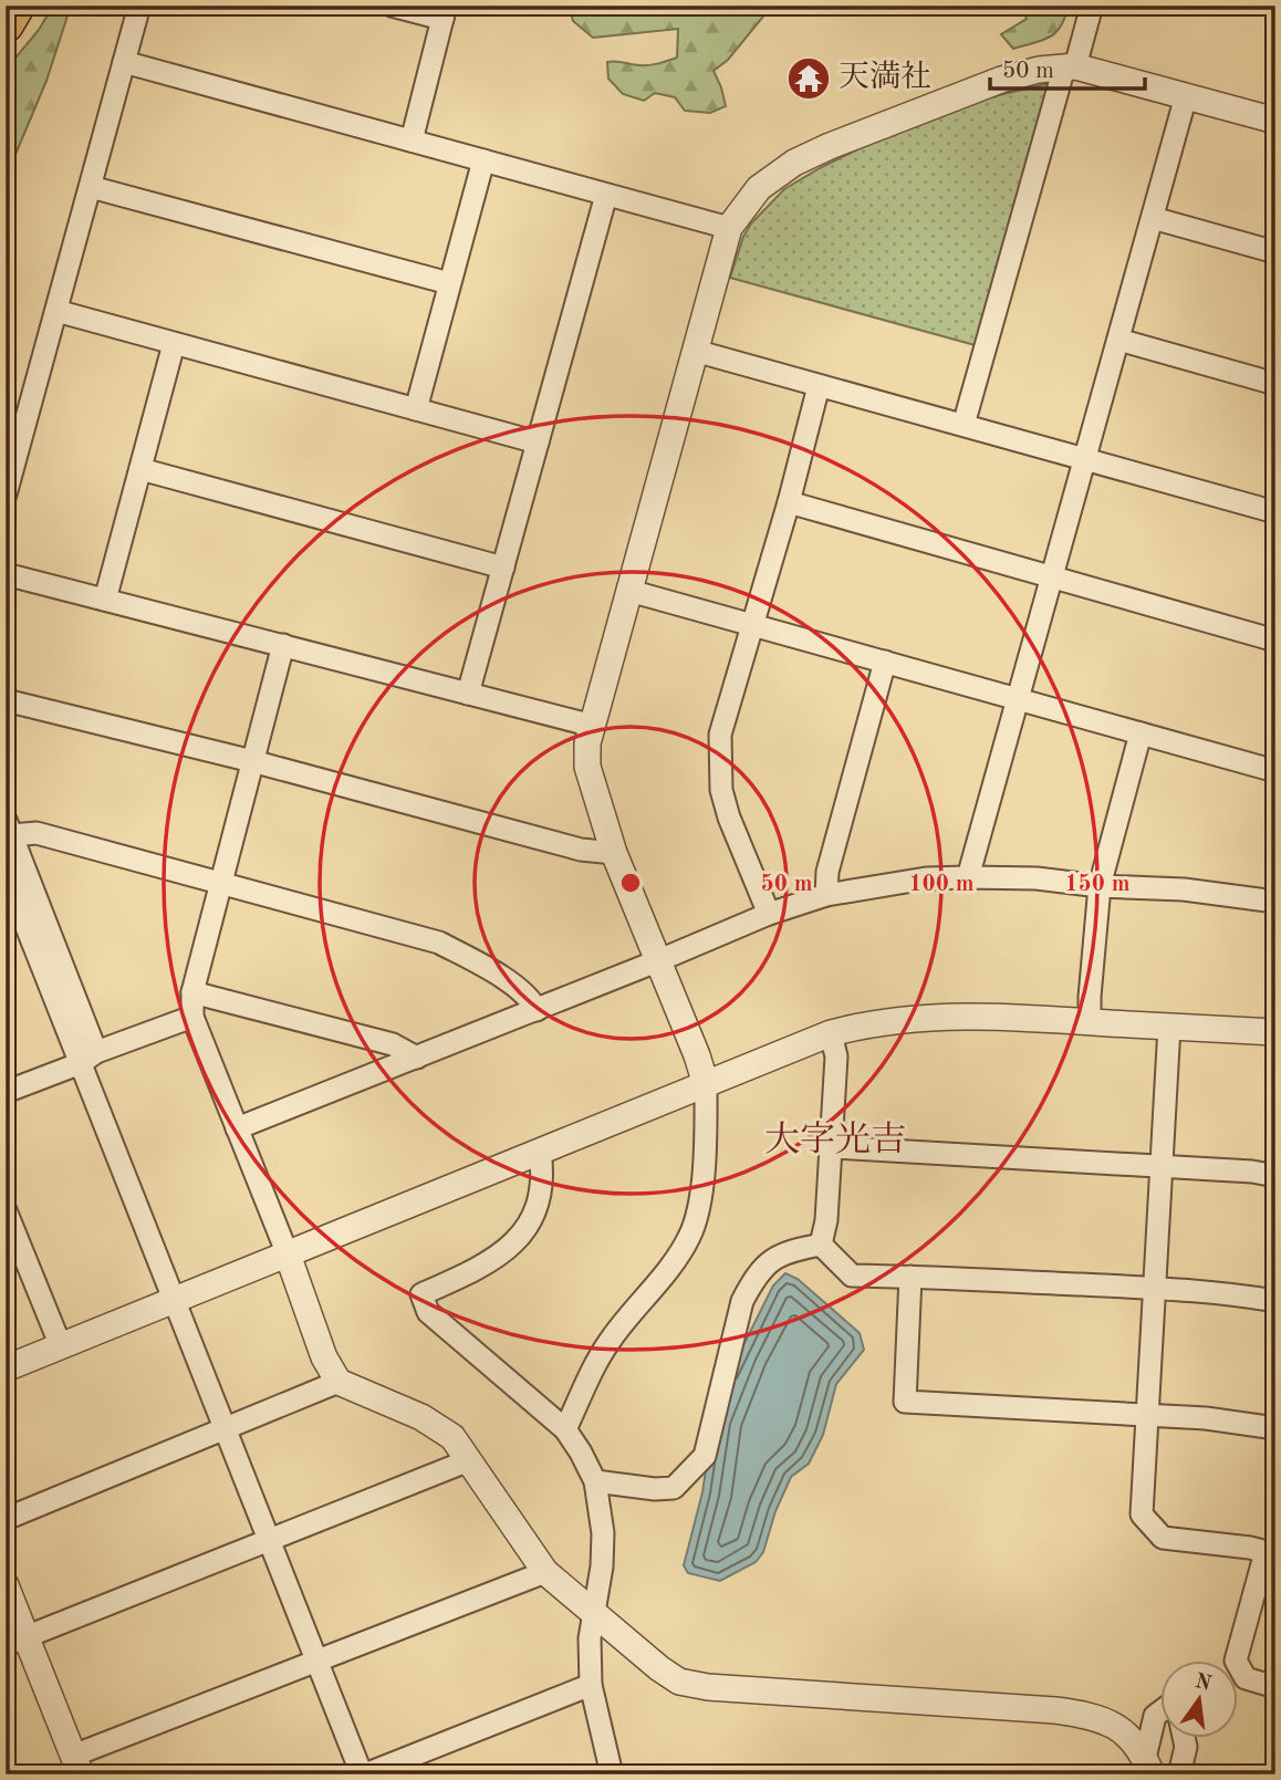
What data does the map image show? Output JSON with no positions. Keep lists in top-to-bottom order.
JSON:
{
  "districts": ["大字光吉"],
  "places": {
    "temple": ["天満社"]
  },
  "scale_bar": "50 m",
  "north": "top",
  "rings": ["50 m", "100 m", "150 m"]
}
